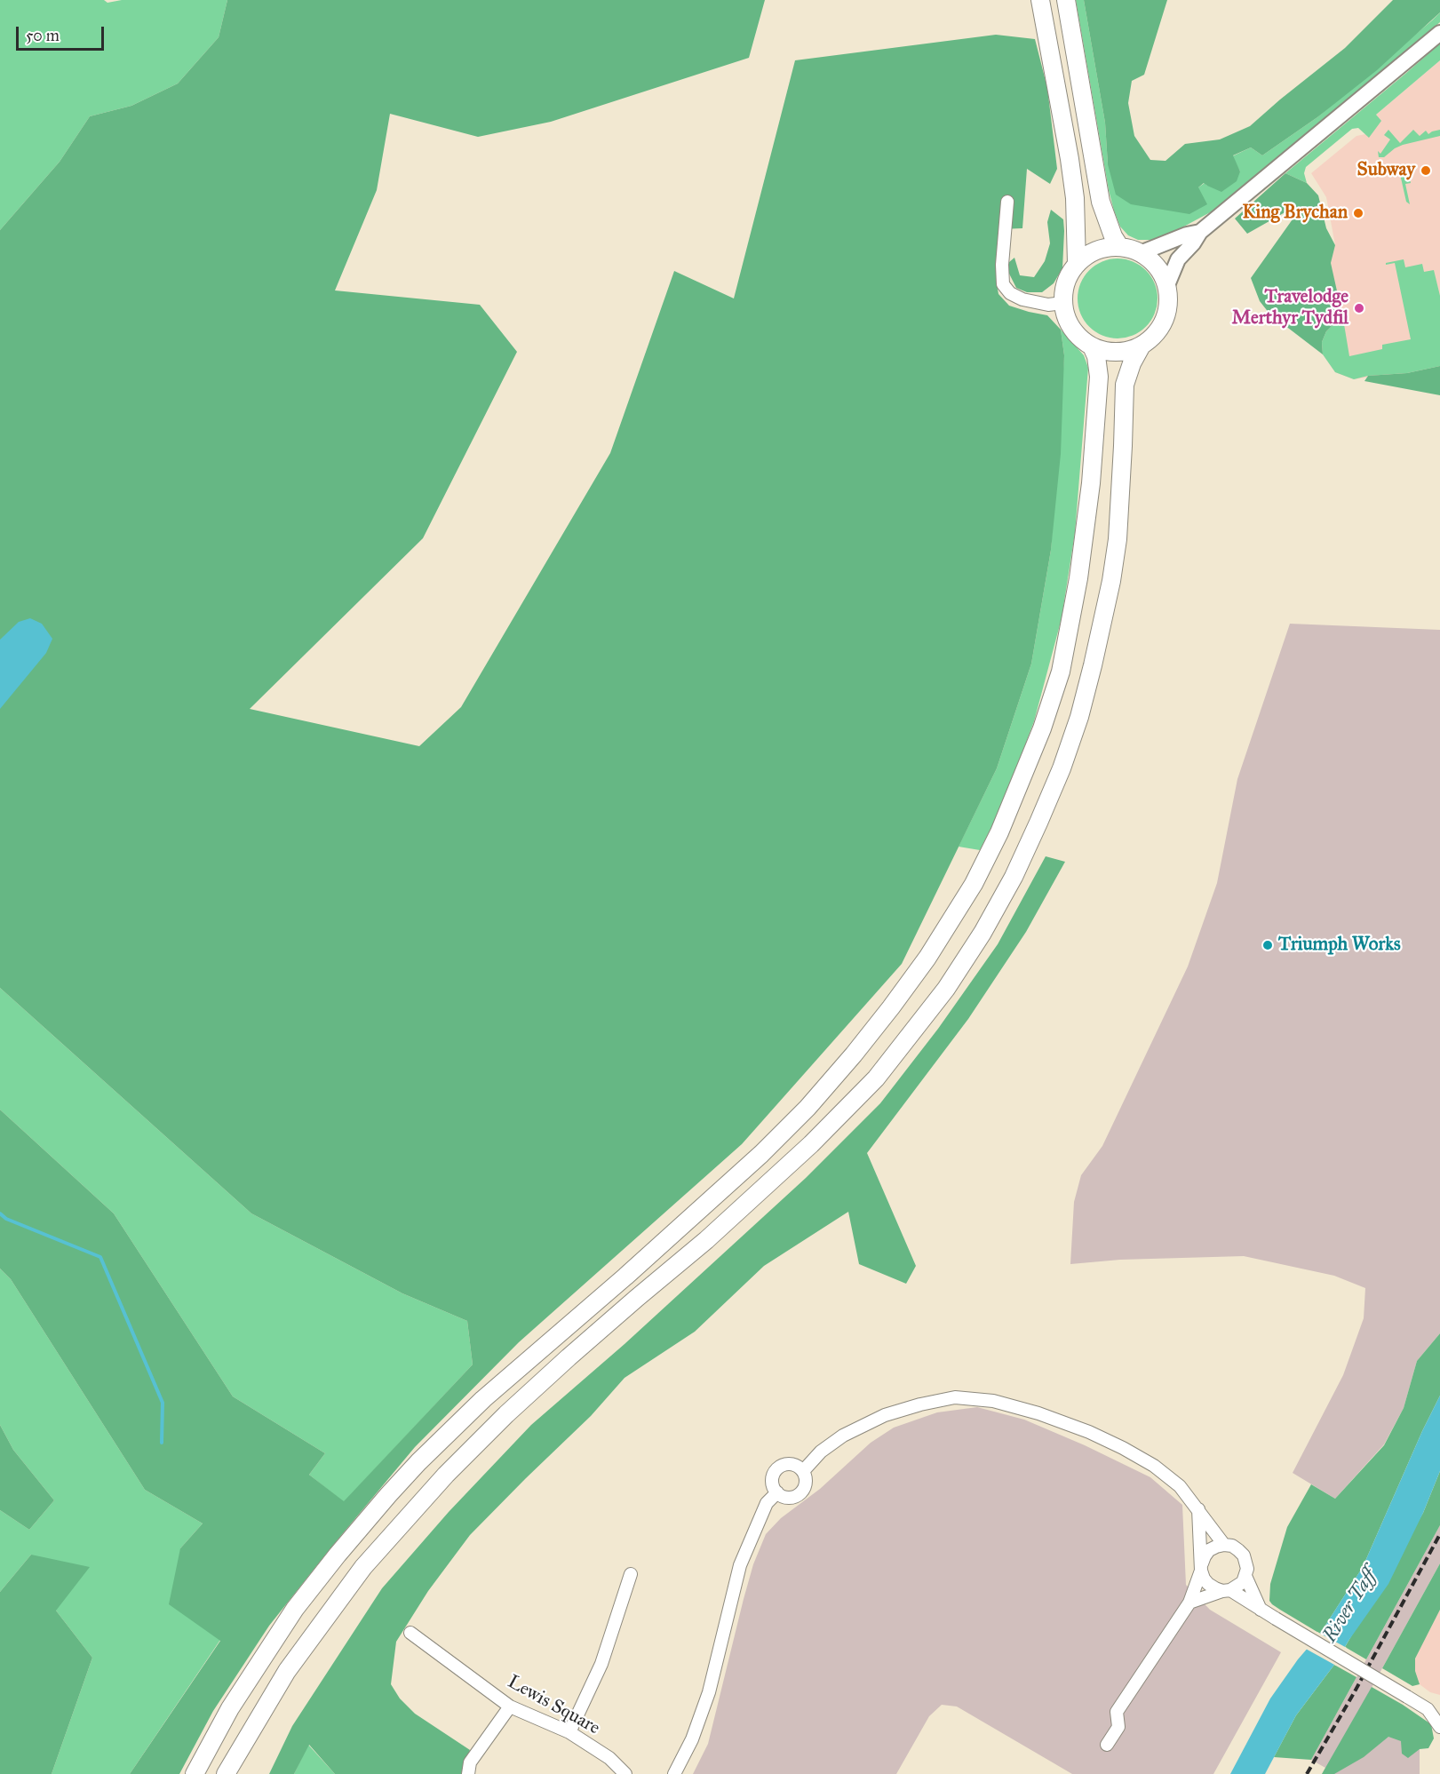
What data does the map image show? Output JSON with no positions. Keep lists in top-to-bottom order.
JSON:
{
  "streets": {
    "street": ["Lewis Square"]
  },
  "water": ["River Taff"],
  "places": [
    "Subway",
    "King Brychan",
    "Travelodge Merthyr Tydfil",
    "Triumph Works"
  ],
  "scale_bar": "50 m"
}
